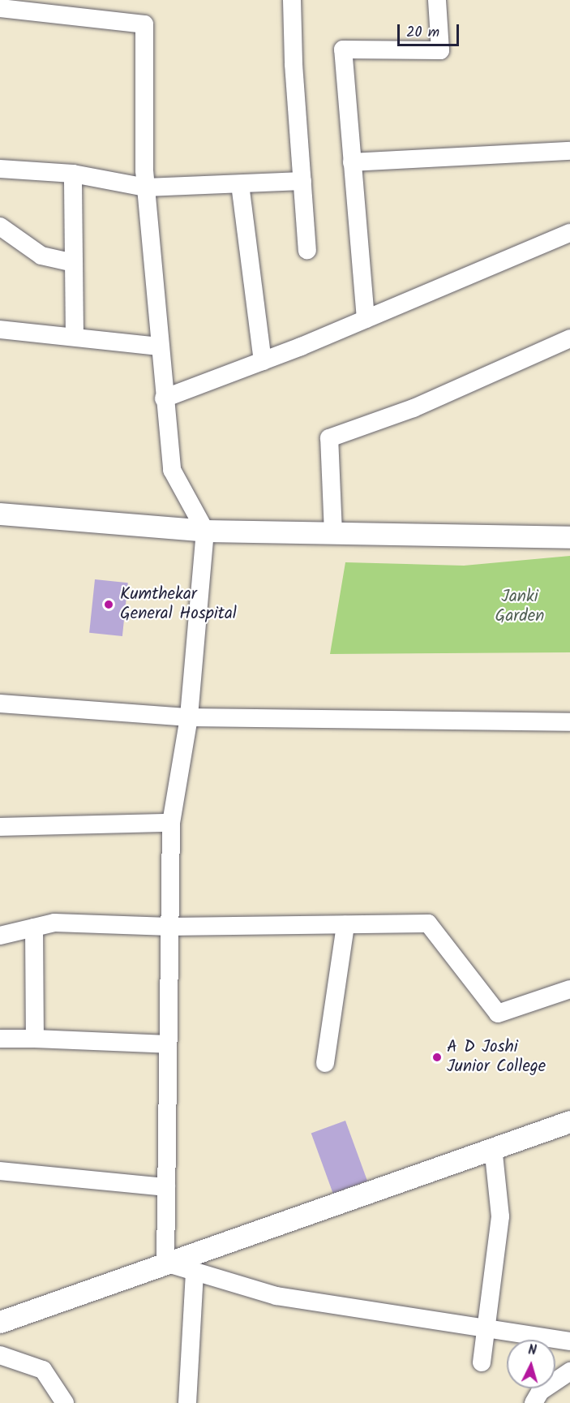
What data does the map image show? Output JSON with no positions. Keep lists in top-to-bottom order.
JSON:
{
  "parks": ["Janki Garden"],
  "places": ["Kumthekar General Hospital", "A D Joshi Junior College"],
  "scale_bar": "20 m",
  "north": "top"
}
